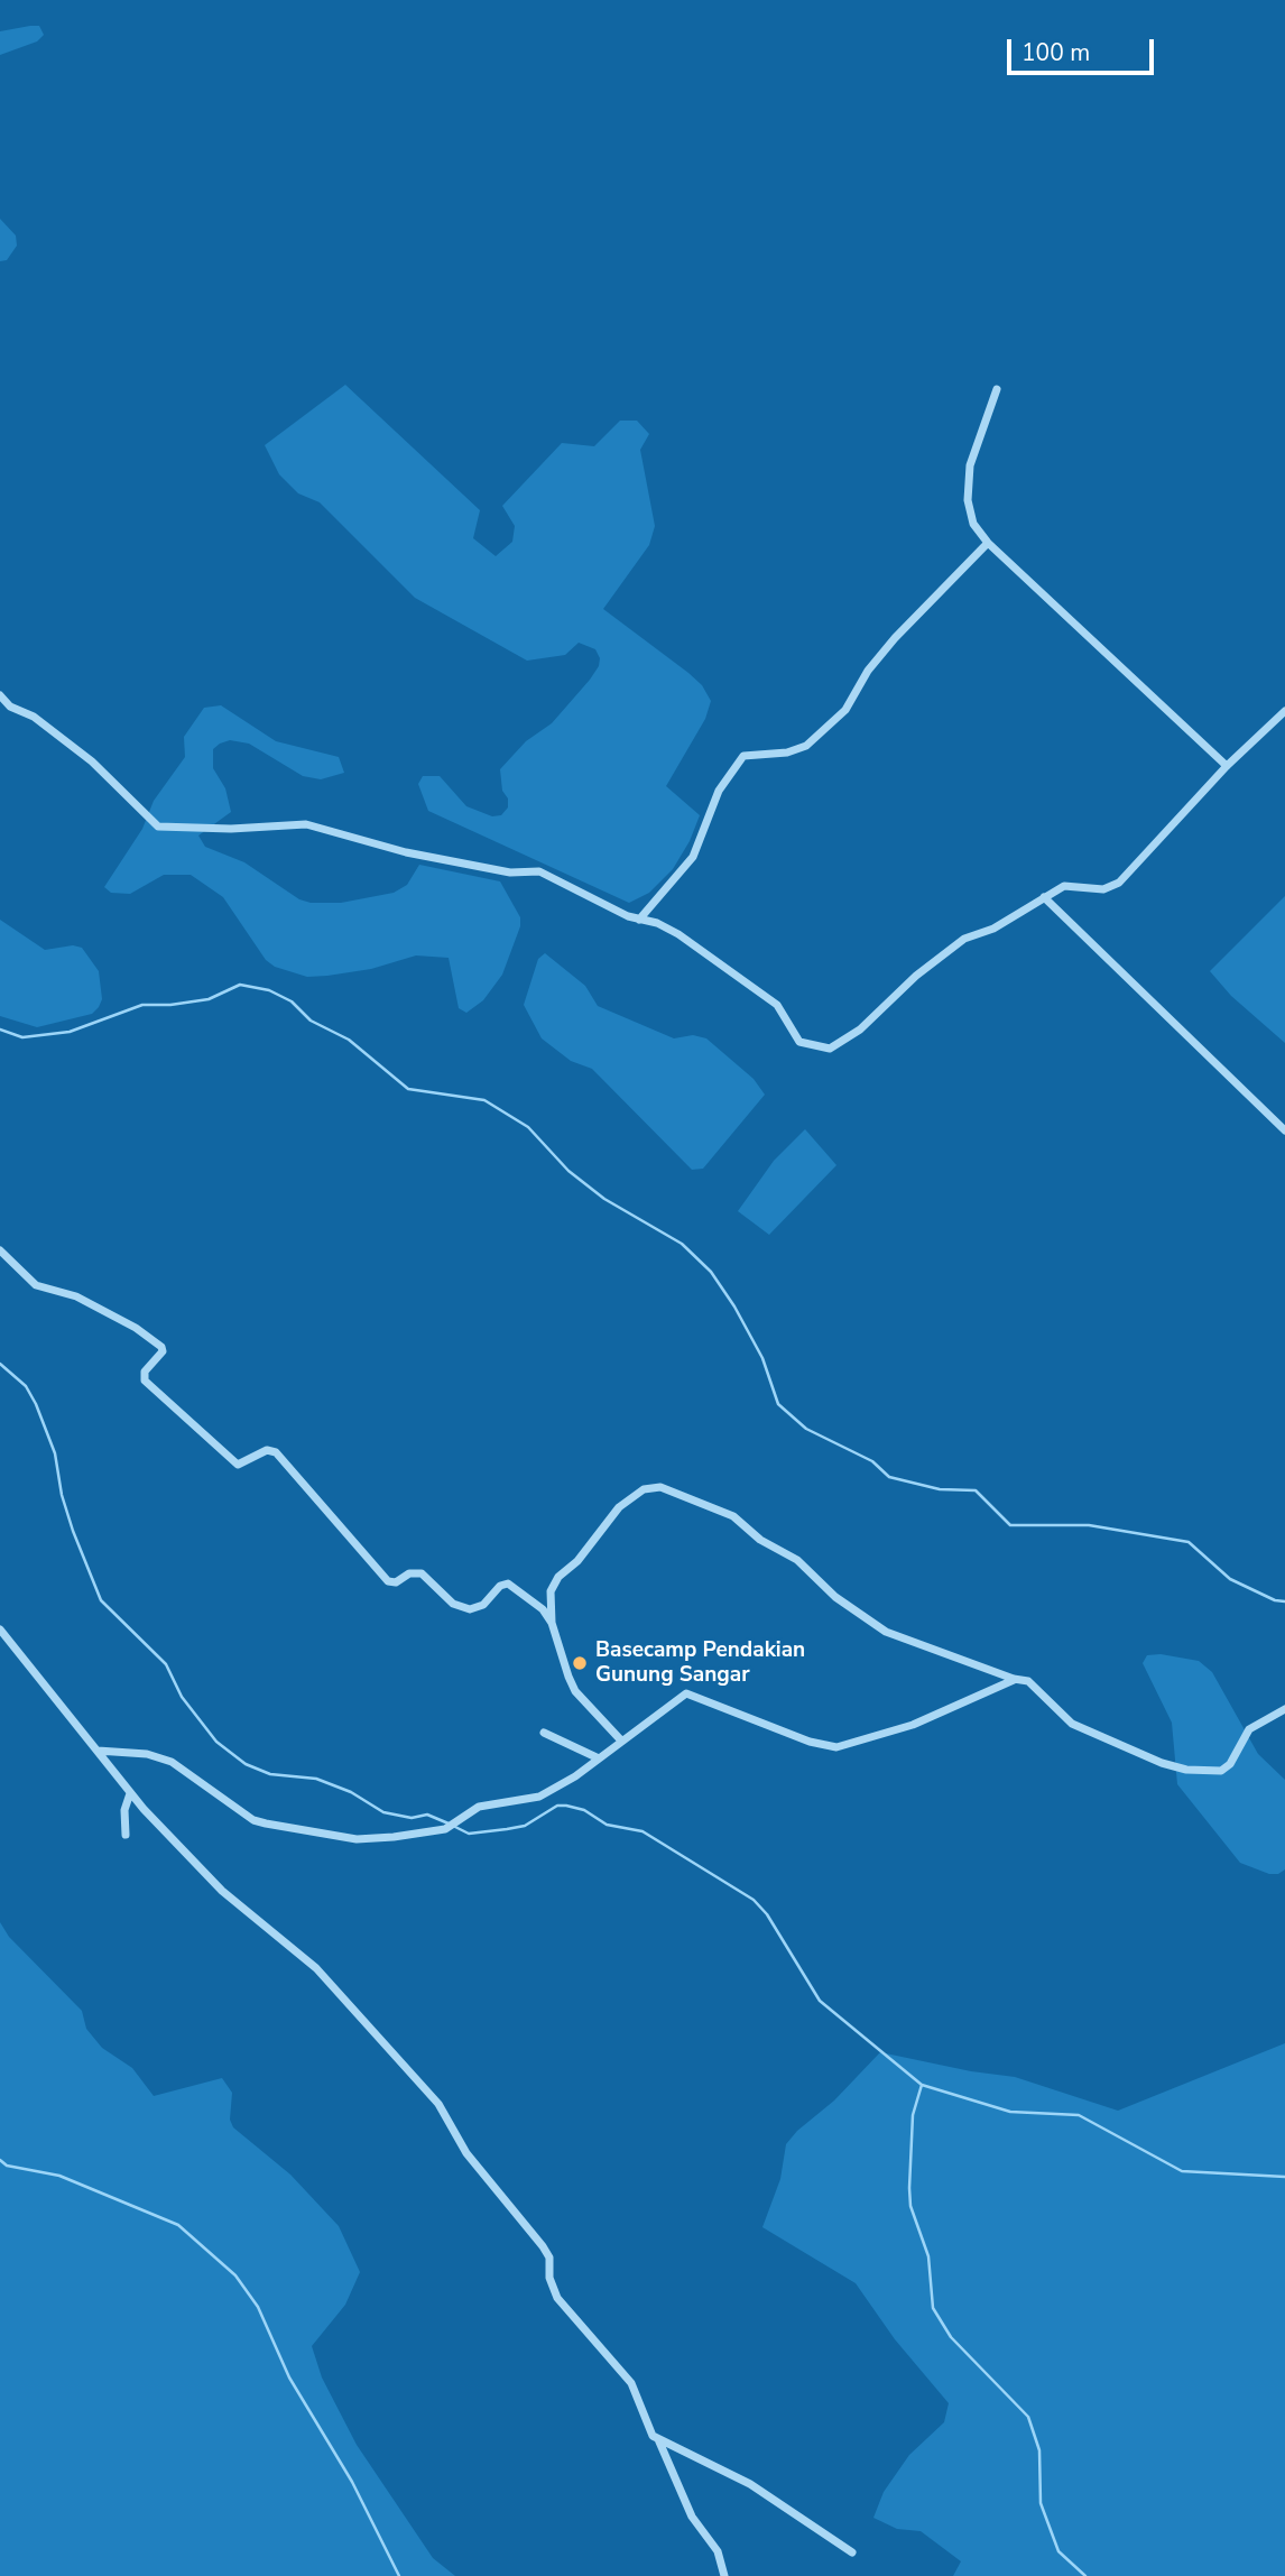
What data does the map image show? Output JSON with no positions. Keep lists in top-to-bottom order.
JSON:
{
  "places": ["Basecamp Pendakian Gunung Sangar"],
  "scale_bar": "100 m"
}
